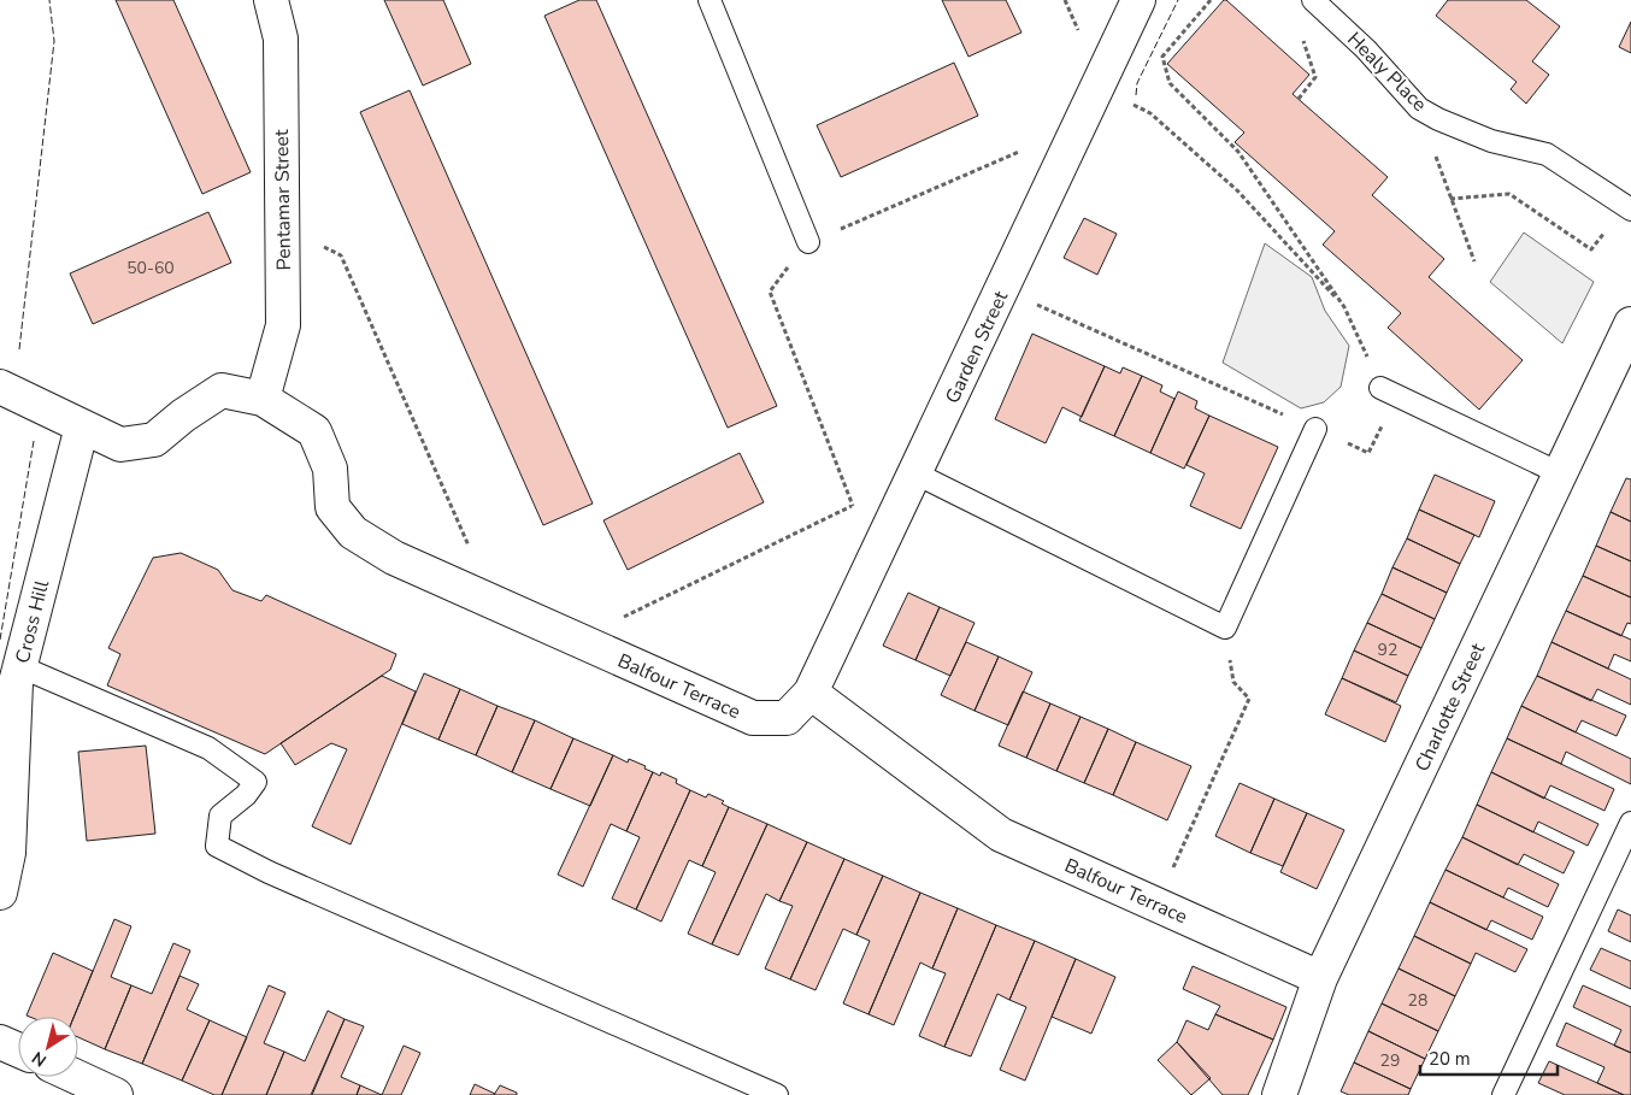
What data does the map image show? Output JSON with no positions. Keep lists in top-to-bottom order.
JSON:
{
  "streets": {
    "street": [
      "Pentamar Street",
      "Garden Street",
      "Cross Hill",
      "Balfour Terrace",
      "Charlotte Street"
    ],
    "lane": ["Healy Place"]
  },
  "crossings": [
    ["Pentamar Street", "Balfour Terrace"],
    ["Garden Street", "Balfour Terrace"],
    ["Cross Hill", "Balfour Terrace"],
    ["Balfour Terrace", "Charlotte Street"]
  ],
  "house_numbers": [
    "50-60",
    "92",
    "28",
    "29"
  ],
  "scale_bar": "20 m",
  "north": "bottom left"
}
